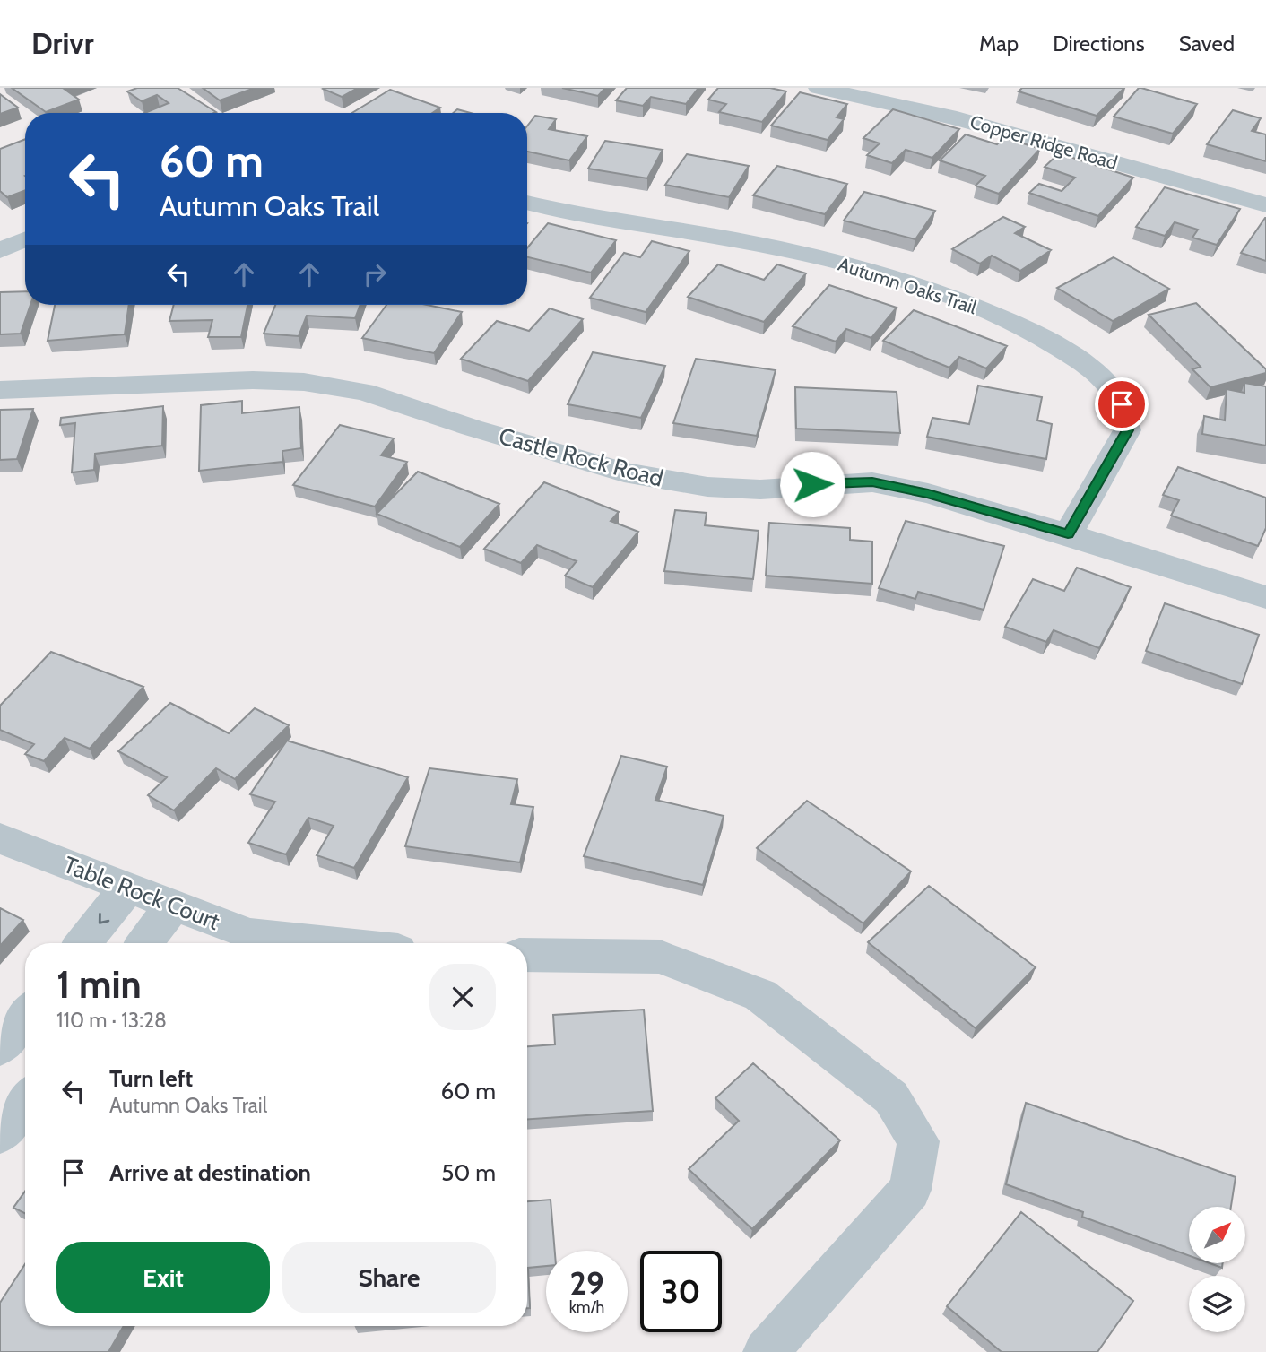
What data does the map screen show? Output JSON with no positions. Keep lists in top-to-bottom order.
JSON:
{
  "streets": {
    "street": [
      "Copper Ridge Road",
      "Autumn Oaks Trail",
      "Castle Rock Road",
      "Table Rock Court"
    ]
  },
  "crossings": [
    ["Autumn Oaks Trail", "Castle Rock Road"]
  ],
  "north": "top right",
  "page": {
    "header": "Drivr",
    "nav": ["Map", "Directions", "Saved"],
    "turn": ["60 m", "Autumn Oaks Trail"],
    "heading": ["1 min", "110 m · 13:28"],
    "list": [
      {
        "name": "Turn left",
        "note": "Autumn Oaks Trail",
        "value": "60 m"
      },
      {
        "name": "Arrive at destination",
        "value": "50 m"
      }
    ],
    "buttons": ["Exit", "Share"],
    "speed": "29 km/h",
    "limit": "30"
  }
}
